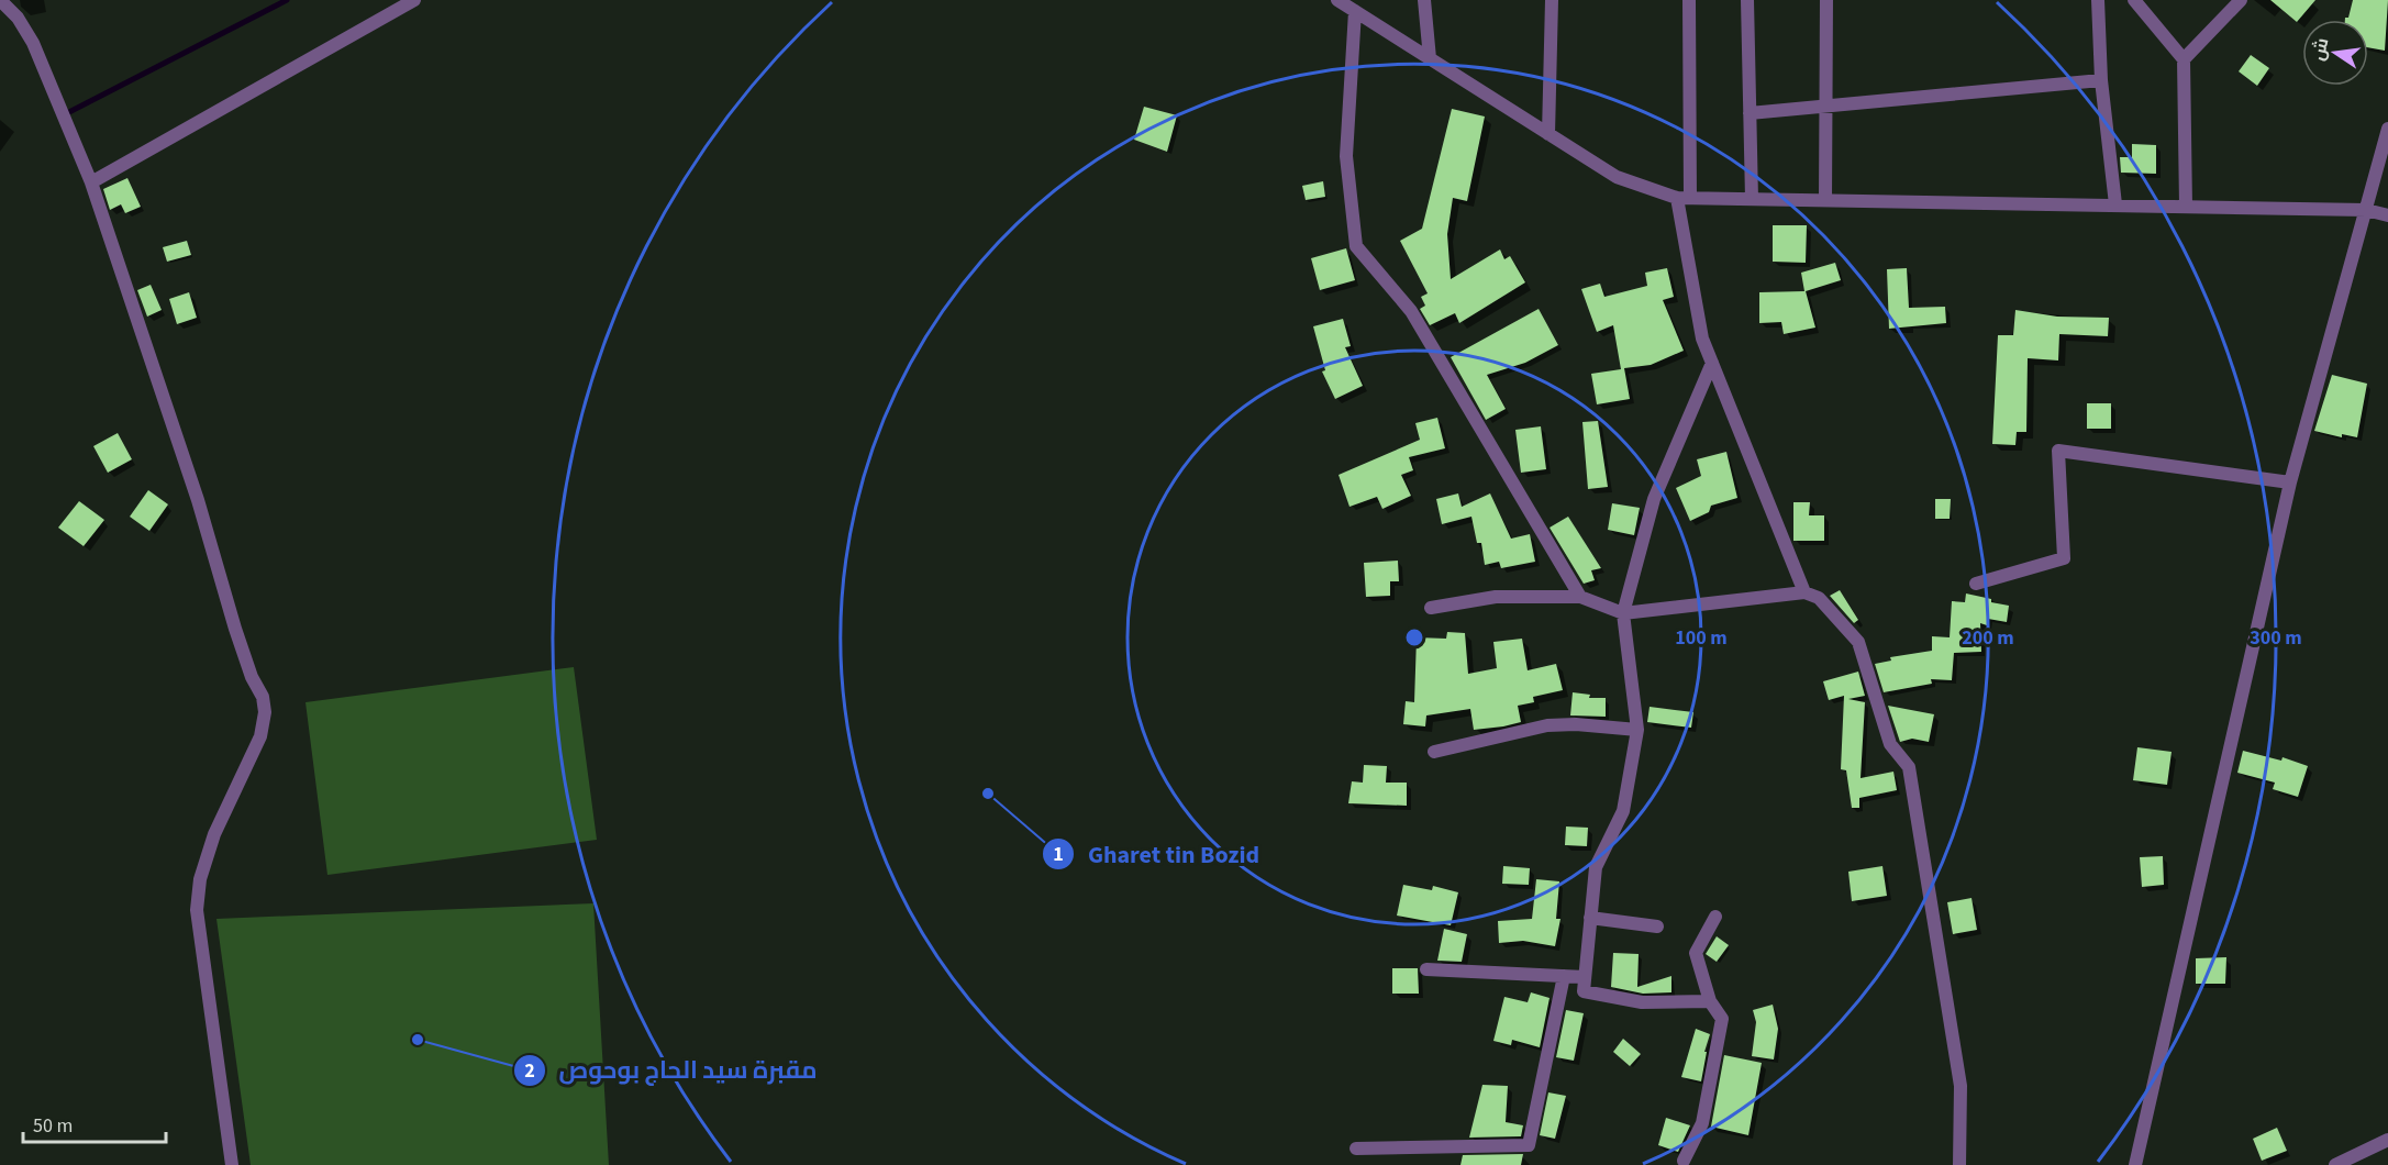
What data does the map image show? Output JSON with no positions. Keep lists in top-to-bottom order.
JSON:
{
  "places": ["Gharet tin Bozid", "مقبرة سيد الحاج بوحوص"],
  "scale_bar": "50 m",
  "north": "left",
  "rings": ["100 m", "200 m", "300 m"]
}
